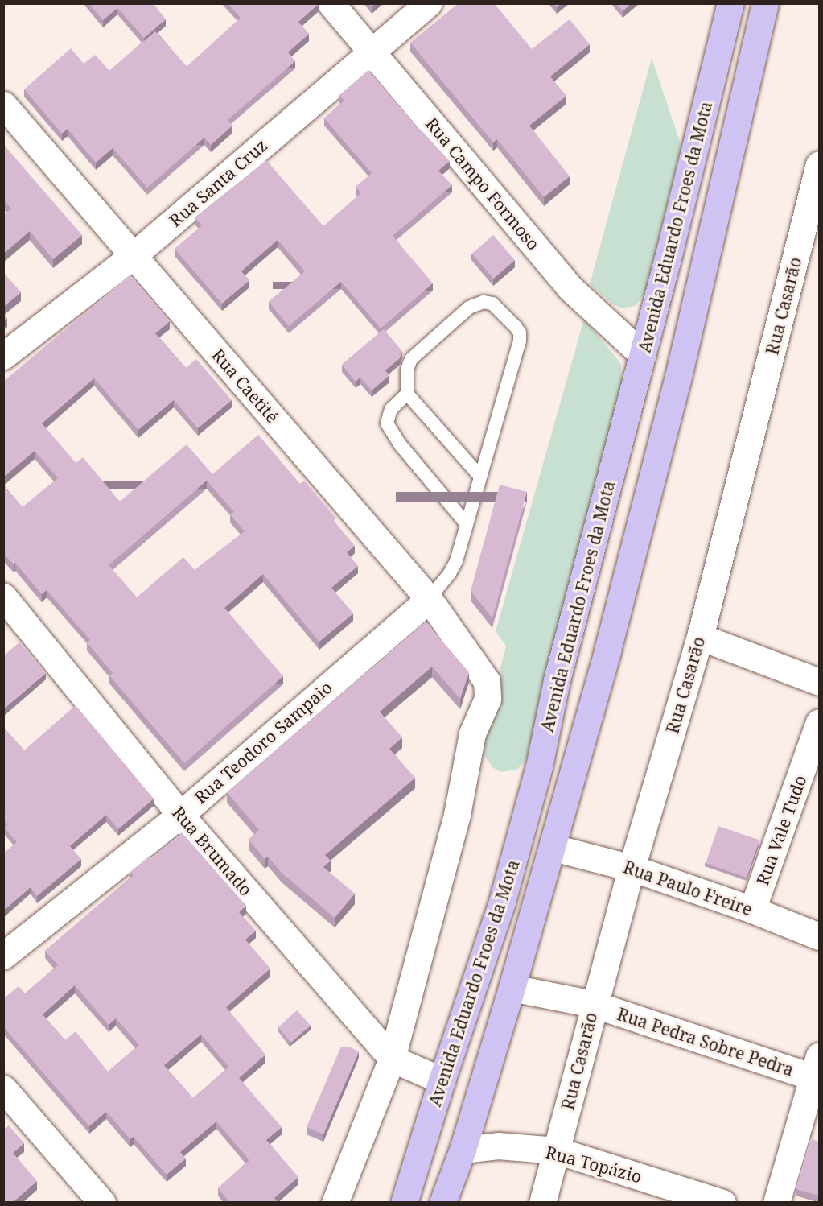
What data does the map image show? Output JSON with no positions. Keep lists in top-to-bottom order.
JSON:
{
  "streets": {
    "highway": ["Avenida Eduardo Froes da Mota"],
    "street": [
      "Rua Santa Cruz",
      "Rua Campo Formoso",
      "Rua Casarão",
      "Rua Caetité",
      "Rua Teodoro Sampaio",
      "Rua Vale Tudo",
      "Rua Brumado",
      "Rua Paulo Freire",
      "Rua Pedra Sobre Pedra",
      "Rua Topázio"
    ]
  },
  "crossings": [
    ["Rua Santa Cruz", "Rua Campo Formoso"],
    ["Rua Santa Cruz", "Rua Caetité"],
    ["Rua Campo Formoso", "Avenida Eduardo Froes da Mota"],
    ["Avenida Eduardo Froes da Mota", "Rua Brumado"],
    ["Avenida Eduardo Froes da Mota", "Rua Paulo Freire"],
    ["Avenida Eduardo Froes da Mota", "Rua Pedra Sobre Pedra"],
    ["Avenida Eduardo Froes da Mota", "Rua Topázio"],
    ["Rua Casarão", "Rua Paulo Freire"],
    ["Rua Casarão", "Rua Pedra Sobre Pedra"],
    ["Rua Casarão", "Rua Topázio"],
    ["Rua Caetité", "Rua Teodoro Sampaio"],
    ["Rua Caetité", "Rua Brumado"],
    ["Rua Teodoro Sampaio", "Rua Brumado"],
    ["Rua Vale Tudo", "Rua Paulo Freire"]
  ]
}
